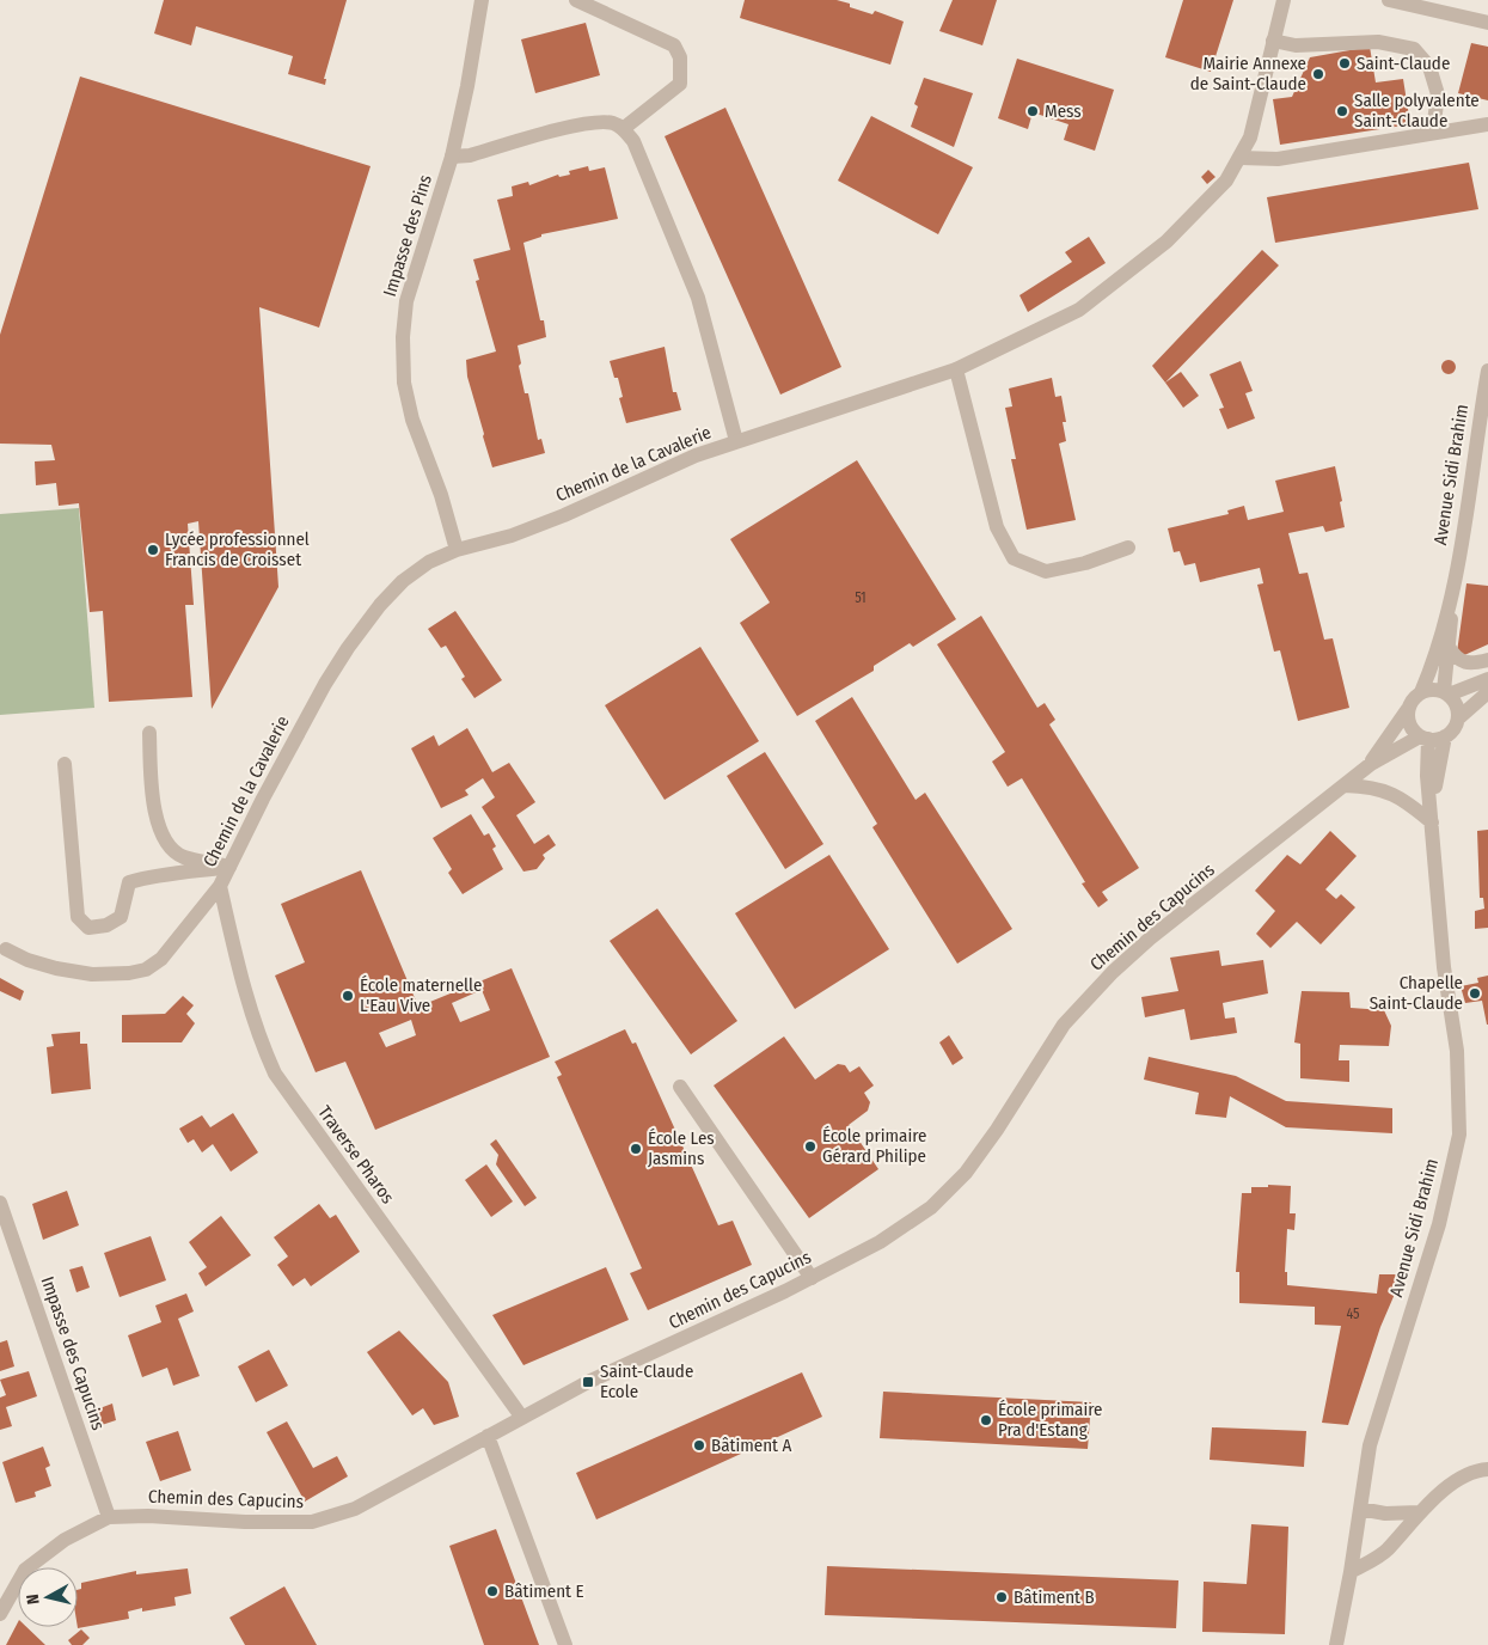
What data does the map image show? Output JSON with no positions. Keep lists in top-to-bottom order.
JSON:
{
  "streets": {
    "street": [
      "Impasse des Pins",
      "Chemin de la Cavalerie",
      "Avenue Sidi Brahim",
      "Chemin des Capucins",
      "Traverse Pharos",
      "Impasse des Capucins"
    ]
  },
  "crossings": [
    ["Impasse des Pins", "Chemin de la Cavalerie"],
    ["Chemin de la Cavalerie", "Traverse Pharos"],
    ["Avenue Sidi Brahim", "Chemin des Capucins"],
    ["Chemin des Capucins", "Traverse Pharos"],
    ["Chemin des Capucins", "Impasse des Capucins"]
  ],
  "places": {
    "other": [
      "Saint-Claude",
      "Mairie Annexe de Saint-Claude",
      "Mess",
      "Salle polyvalente Saint-Claude",
      "Lycée professionnel Francis de Croisset",
      "Chapelle Saint-Claude",
      "École maternelle L'Eau Vive",
      "École primaire Gérard Philipe",
      "École Les Jasmins",
      "École primaire Pra d'Estang",
      "Bâtiment A",
      "Bâtiment E",
      "Bâtiment B"
    ],
    "transit": ["Saint-Claude Ecole"]
  },
  "house_numbers": ["51", "45"],
  "north": "left"
}
